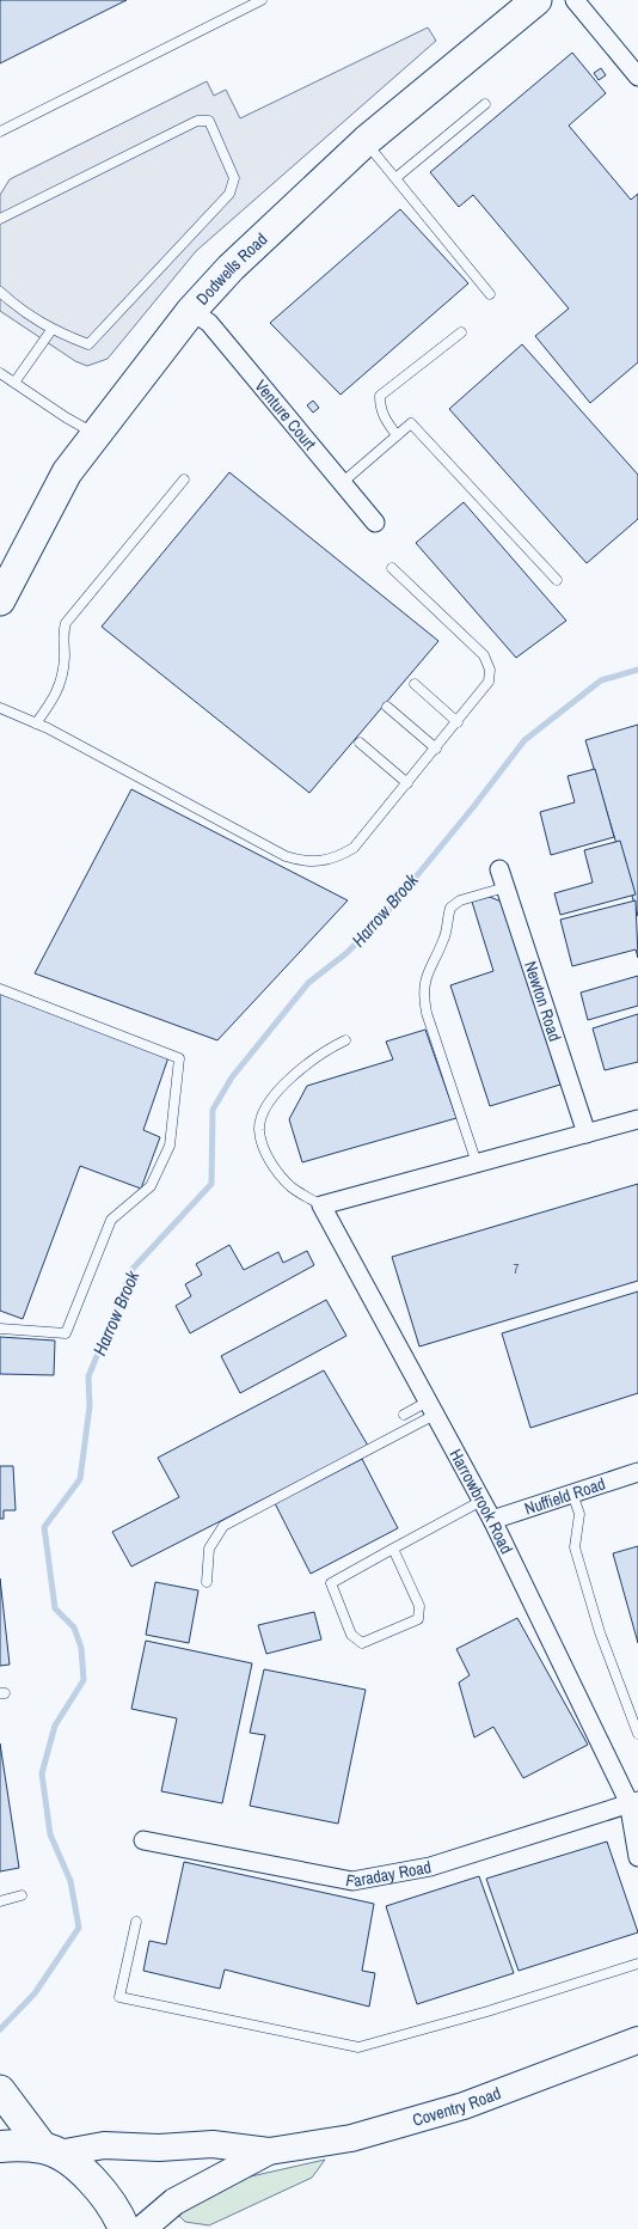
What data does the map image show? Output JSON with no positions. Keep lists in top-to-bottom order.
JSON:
{
  "streets": {
    "main road": ["Dodwells Road", "Coventry Road"],
    "street": [
      "Venture Court",
      "Newton Road",
      "Nuffield Road",
      "Harrowbrook Road",
      "Faraday Road"
    ]
  },
  "crossings": [
    ["Dodwells Road", "Venture Court"],
    ["Nuffield Road", "Harrowbrook Road"],
    ["Harrowbrook Road", "Faraday Road"]
  ],
  "water": ["Harrow Brook"],
  "house_numbers": ["7"]
}
